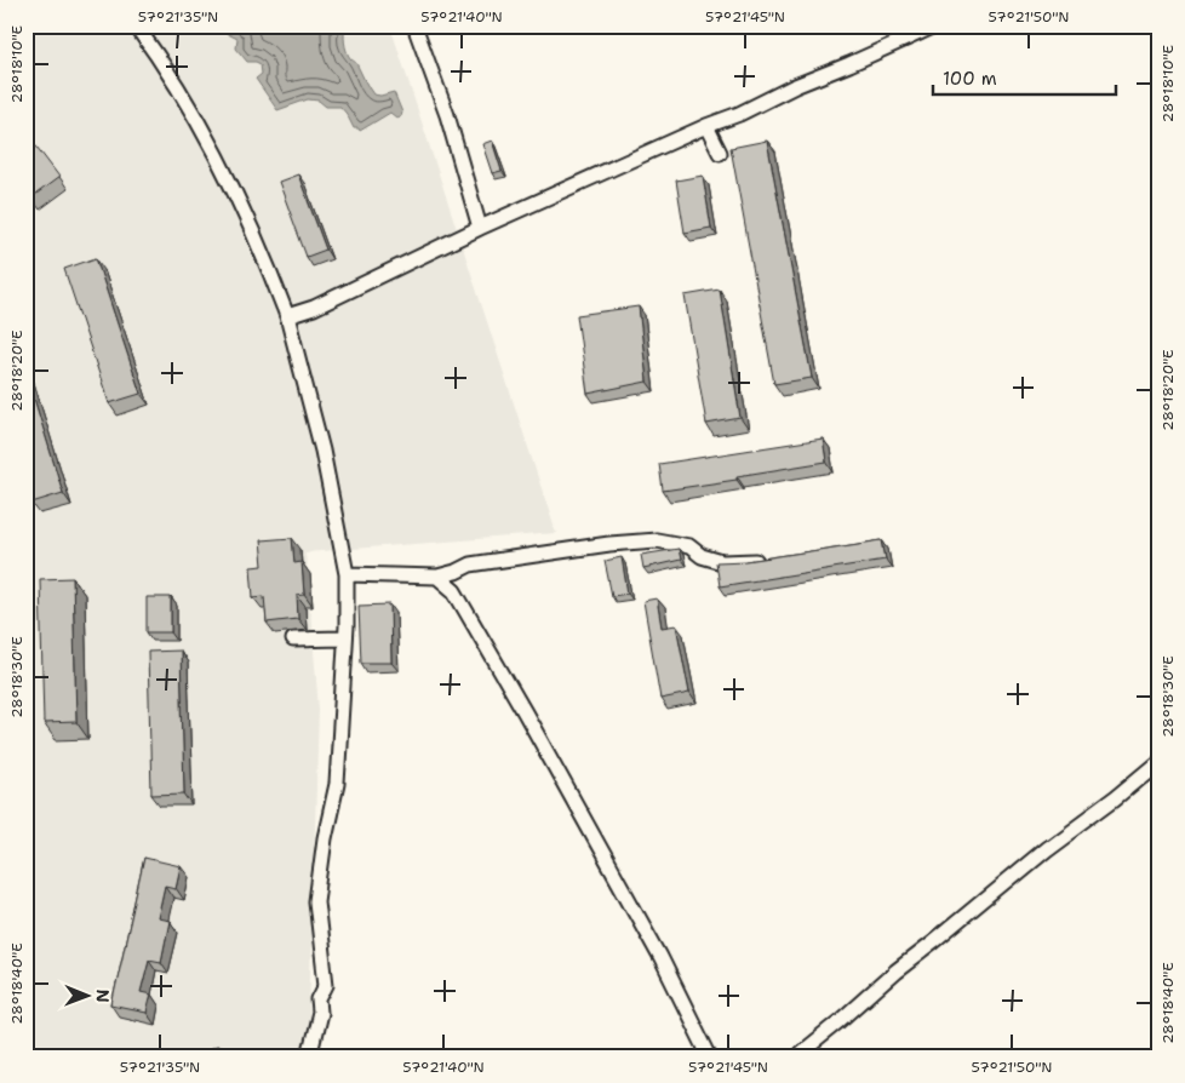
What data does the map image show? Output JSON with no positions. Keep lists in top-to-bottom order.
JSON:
{
  "scale_bar": "100 m",
  "north": "right",
  "coordinates": [
    "57°21'35\"N",
    "57°21'40\"N",
    "57°21'45\"N",
    "57°21'50\"N",
    "28°18'10\"E",
    "28°18'20\"E",
    "28°18'30\"E",
    "28°18'40\"E"
  ]
}
